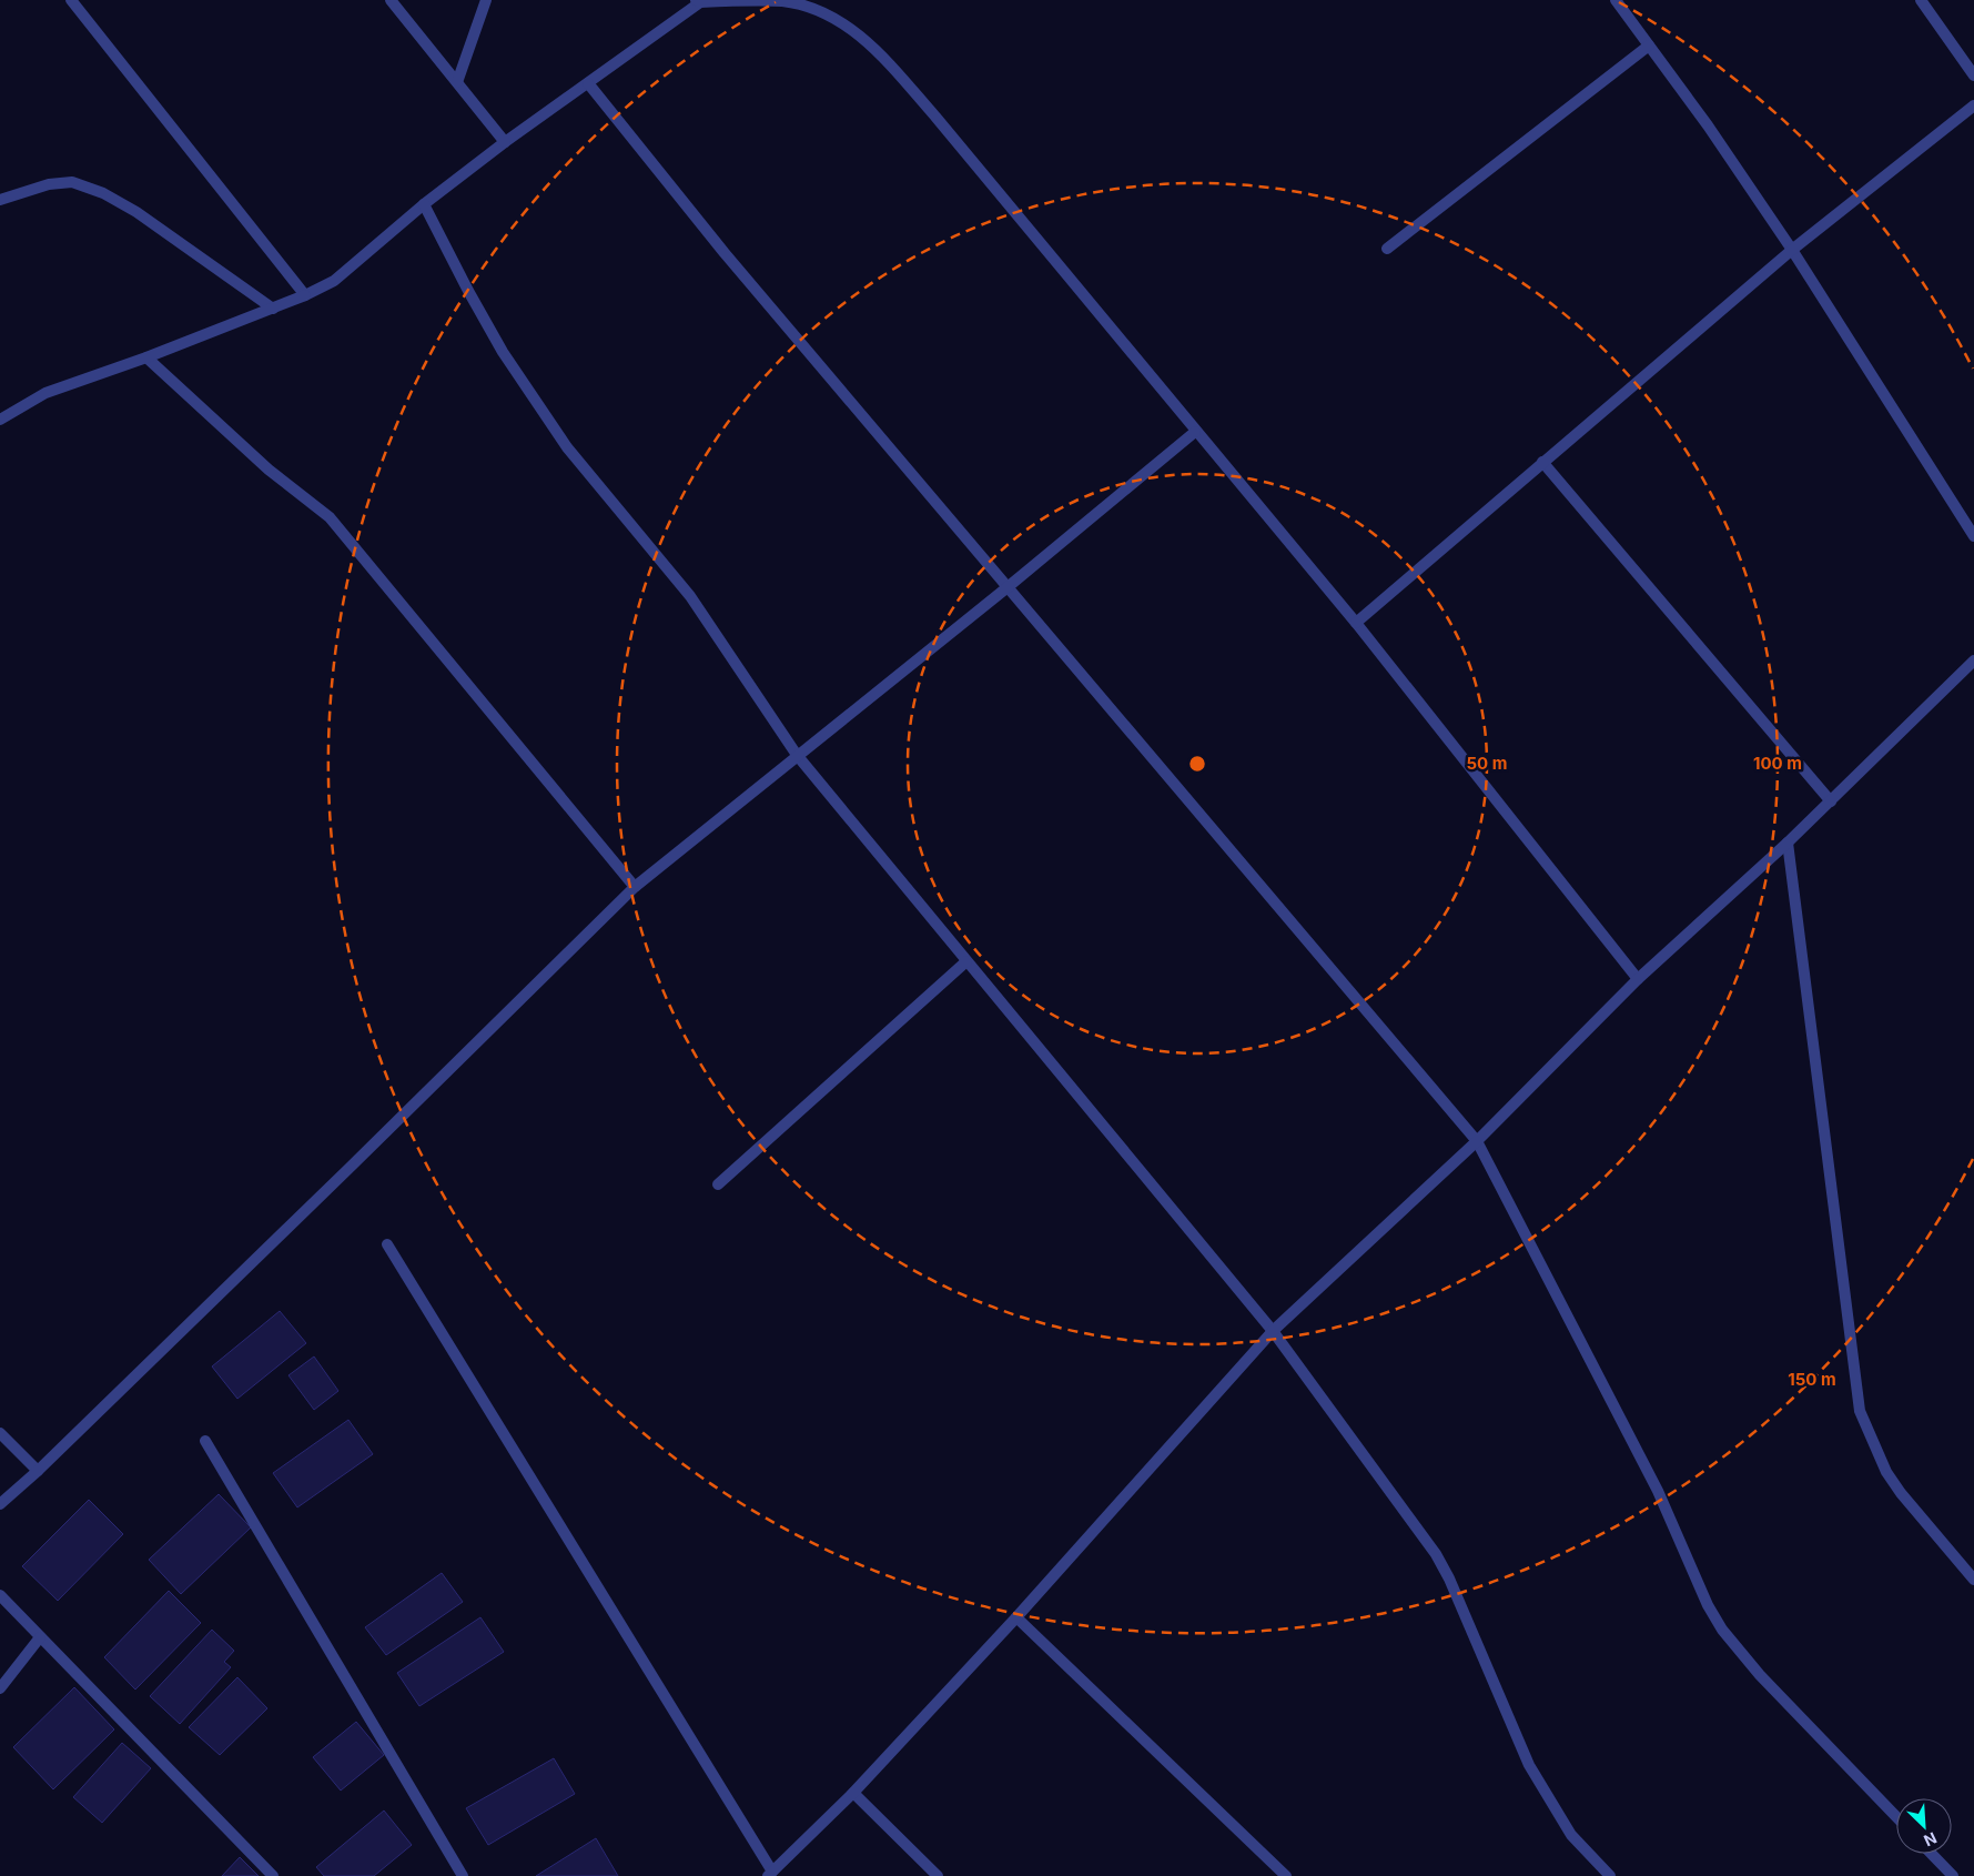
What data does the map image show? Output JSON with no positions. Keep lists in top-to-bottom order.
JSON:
{
  "north": "bottom right",
  "rings": ["50 m", "100 m", "150 m"]
}
